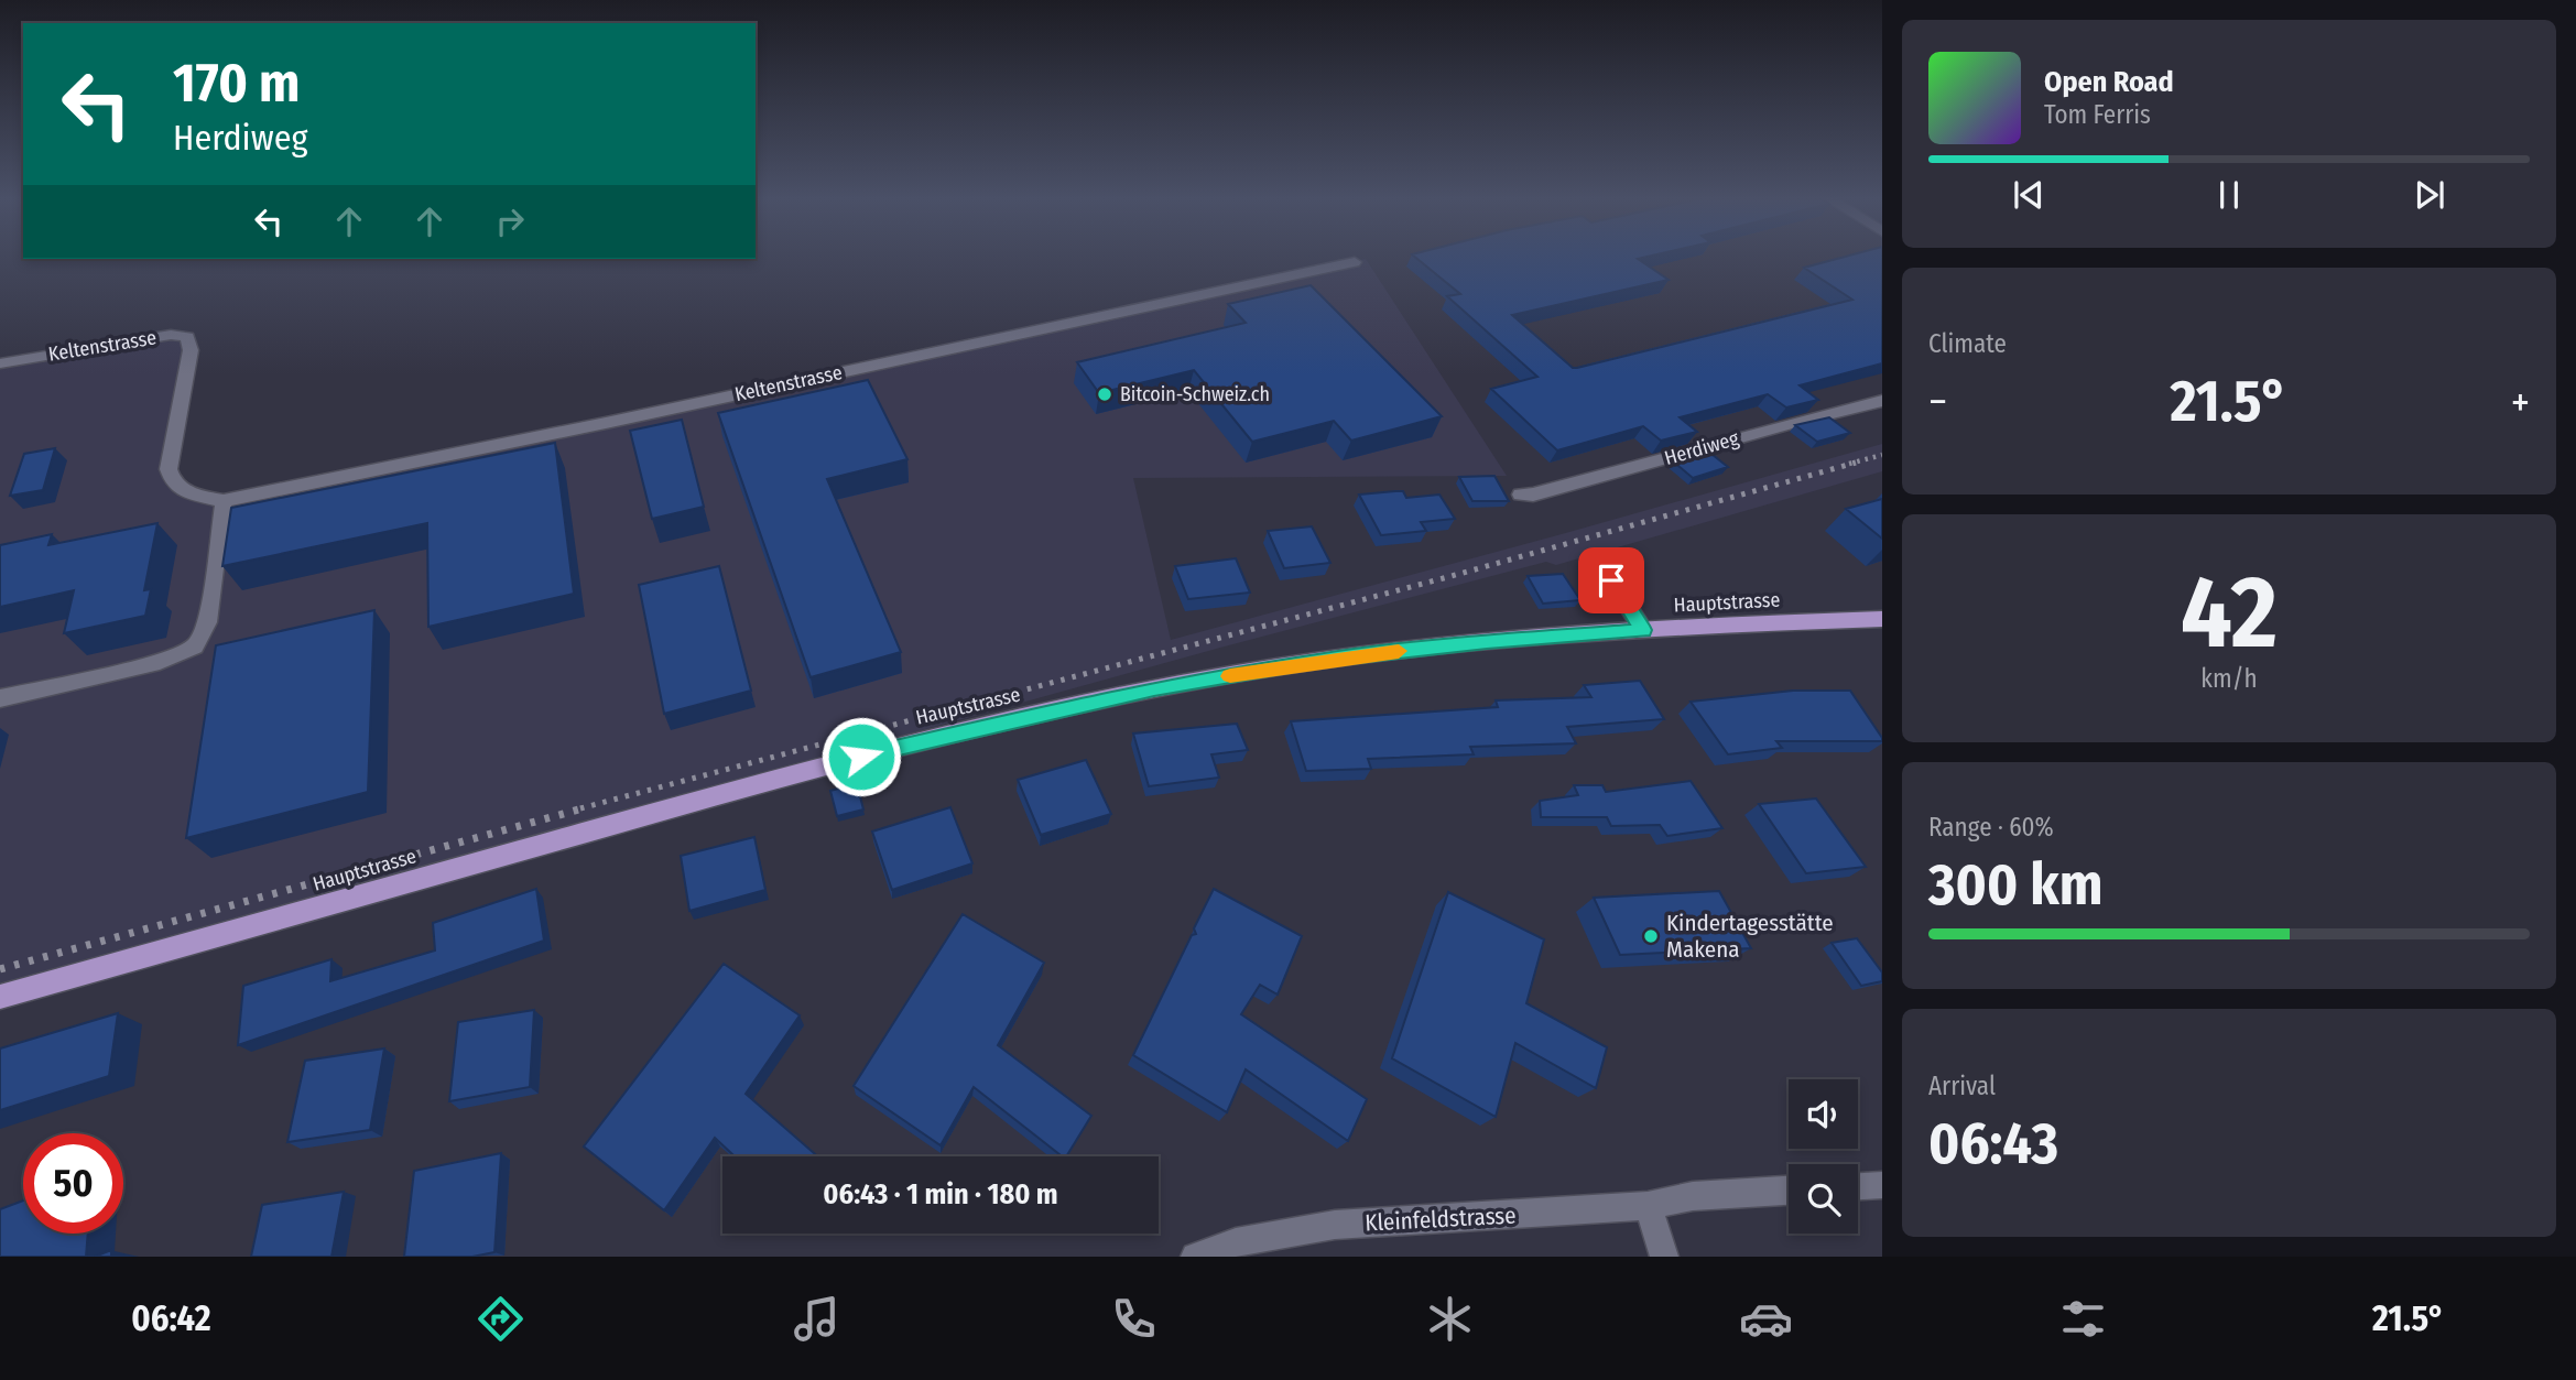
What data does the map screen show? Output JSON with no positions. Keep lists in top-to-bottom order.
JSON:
{
  "streets": {
    "main road": ["Hauptstrasse"],
    "street": ["Keltenstrasse", "Herdiweg", "Kleinfeldstrasse"]
  },
  "places": ["Bitcoin-Schweiz.ch", "Kindertagesstätte Makena"],
  "page": {
    "turn": ["170 m", "Herdiweg"],
    "song": ["Open Road", "Tom Ferris"],
    "tile": [
      "Climate",
      ["42", "km/h"],
      ["Range · 60%", "300 km"],
      ["Arrival", "06:43"]
    ],
    "heat": ["−", "21.5°", "+"],
    "limit": "50",
    "trip": "06:43 · 1 min · 180 m",
    "tabs": ["06:42", "21.5°"]
  }
}
